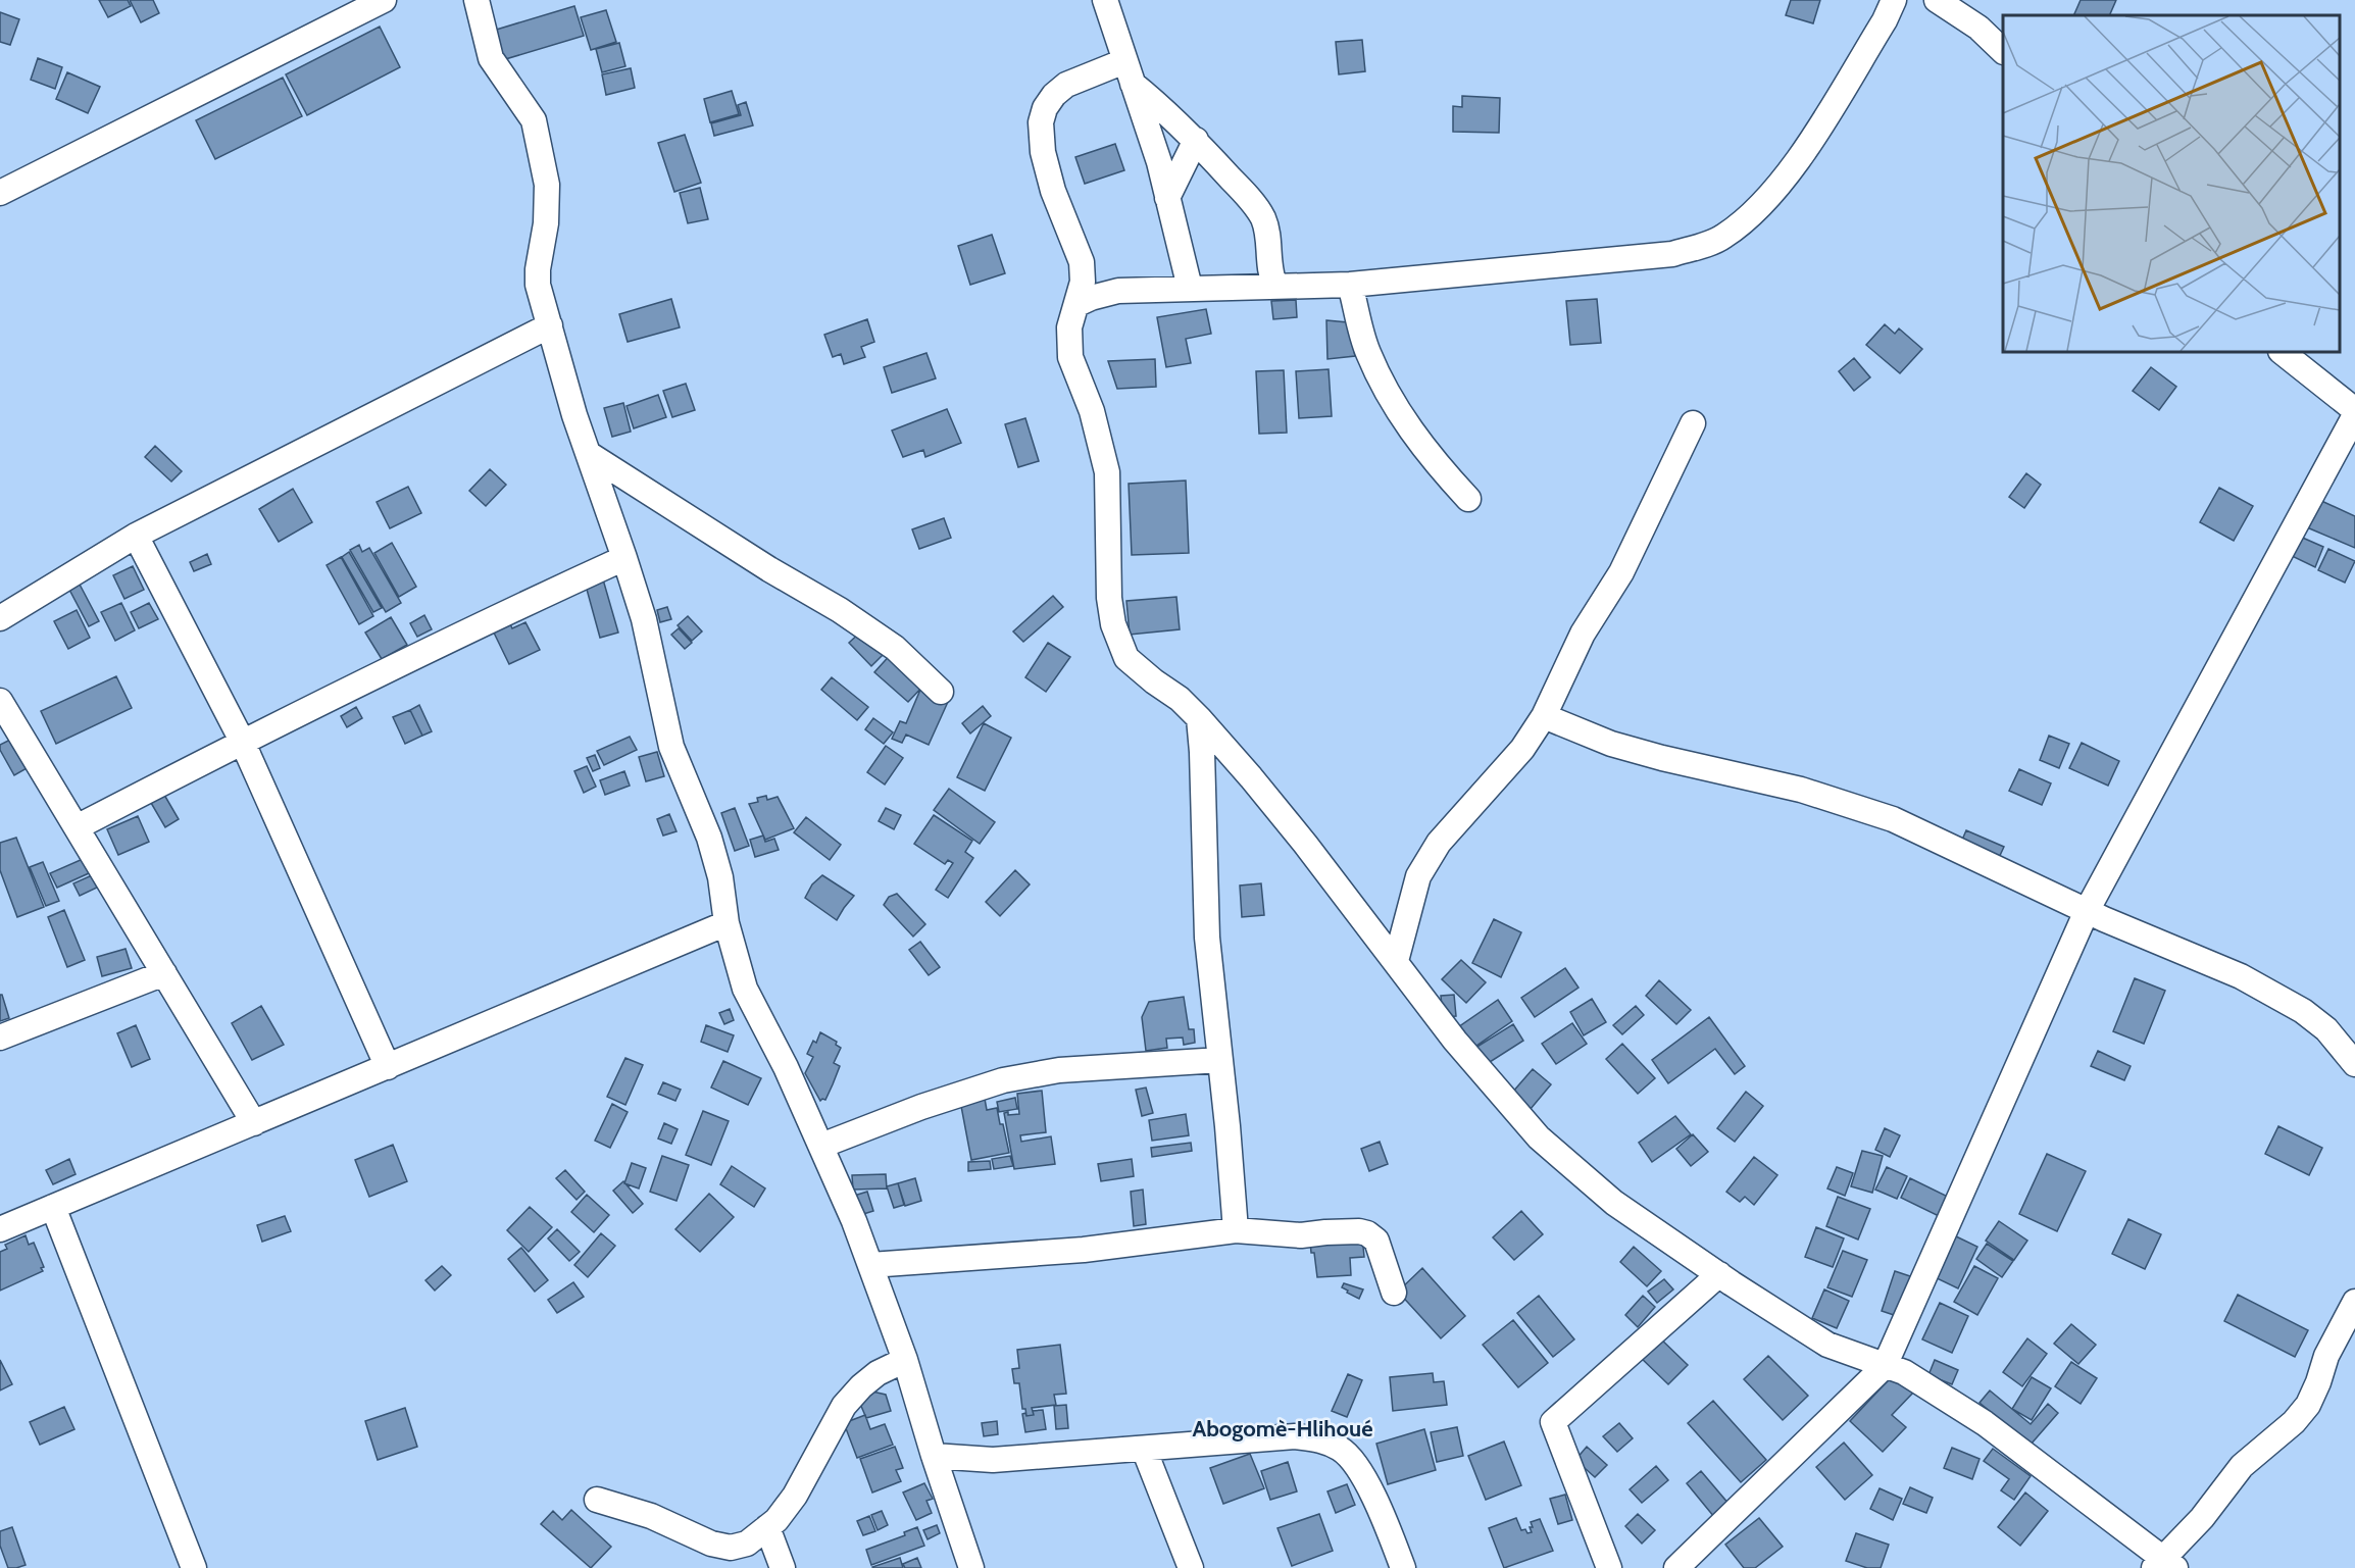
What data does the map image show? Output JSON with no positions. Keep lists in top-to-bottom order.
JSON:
{
  "districts": ["Abogomè-Hlihoué"]
}
